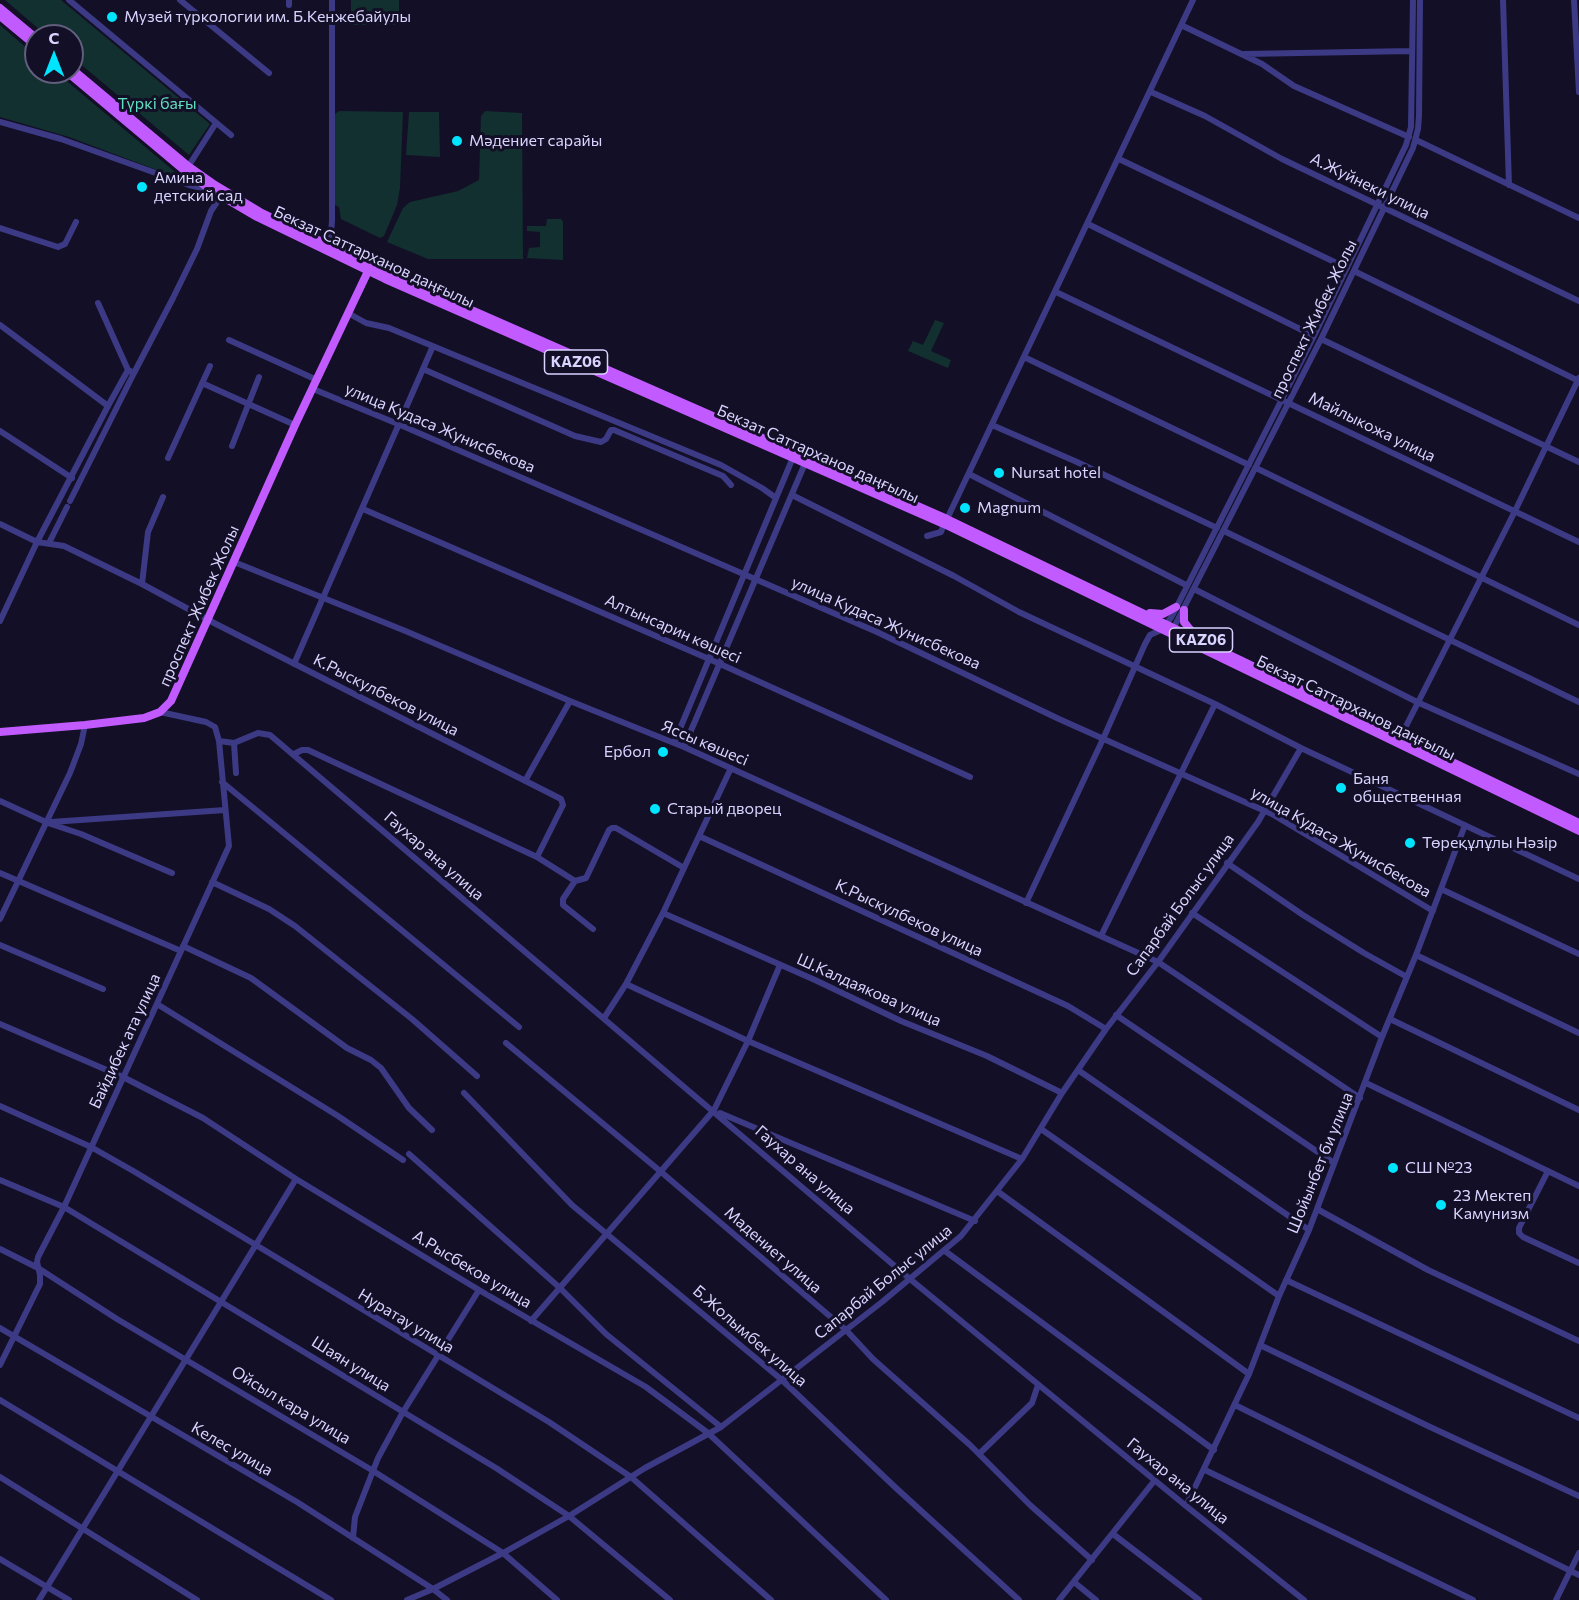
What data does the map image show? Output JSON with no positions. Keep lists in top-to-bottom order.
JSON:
{
  "streets": {
    "main road": ["Бекзат Саттарханов даңғылы", "проспект Жибек Жолы", "KАZ06"],
    "street": [
      "А.Жуйнеки улица",
      "Майлыкожа улица",
      "улица Кудаса Жунисбекова",
      "Алтынсарин көшесі",
      "К.Рыскулбеков улица",
      "Яссы көшесі",
      "Гаухар ана улица",
      "Сапарбай Болыс улица",
      "Ш.Калдаякова улица",
      "Байдибек ата улица",
      "Шойынбет би улица",
      "Мадениет улица",
      "А.Рысбеков улица",
      "Нуратау улица",
      "Б.Жолымбек улица",
      "Шаян улица",
      "Ойсыл кара улица",
      "Келес улица"
    ]
  },
  "crossings": [
    ["А.Жуйнеки улица", "проспект Жибек Жолы"],
    ["Бекзат Саттарханов даңғылы", "проспект Жибек Жолы"],
    ["проспект Жибек Жолы", "Майлыкожа улица"],
    ["проспект Жибек Жолы", "улица Кудаса Жунисбекова"],
    ["проспект Жибек Жолы", "К.Рыскулбеков улица"],
    ["проспект Жибек Жолы", "Яссы көшесі"],
    ["улица Кудаса Жунисбекова", "Сапарбай Болыс улица"],
    ["улица Кудаса Жунисбекова", "Шойынбет би улица"],
    ["К.Рыскулбеков улица", "Сапарбай Болыс улица"],
    ["Яссы көшесі", "Сапарбай Болыс улица"],
    ["Яссы көшесі", "Шойынбет би улица"],
    ["Гаухар ана улица", "Сапарбай Болыс улица"],
    ["Гаухар ана улица", "Шойынбет би улица"],
    ["Сапарбай Болыс улица", "Ш.Калдаякова улица"],
    ["Сапарбай Болыс улица", "Мадениет улица"],
    ["Сапарбай Болыс улица", "А.Рысбеков улица"],
    ["Сапарбай Болыс улица", "Нуратау улица"],
    ["Сапарбай Болыс улица", "Б.Жолымбек улица"],
    ["Сапарбай Болыс улица", "Шаян улица"],
    ["Сапарбай Болыс улица", "Ойсыл кара улица"],
    ["Сапарбай Болыс улица", "Келес улица"],
    ["Байдибек ата улица", "А.Рысбеков улица"],
    ["Байдибек ата улица", "Нуратау улица"],
    ["Байдибек ата улица", "Шаян улица"],
    ["Байдибек ата улица", "Ойсыл кара улица"],
    ["Байдибек ата улица", "Келес улица"]
  ],
  "parks": ["Түркі бағы"],
  "places": [
    "Музей туркологии им. Б.Кенжебайулы",
    "Мәдениет сарайы",
    "Амина детский сад",
    "Nursat hotel",
    "Magnum",
    "Ербол",
    "Баня общественная",
    "Старый дворец",
    "Төреқұлұлы Нәзір",
    "СШ №23",
    "23 Мектеп Камунизм"
  ],
  "north": "top"
}
